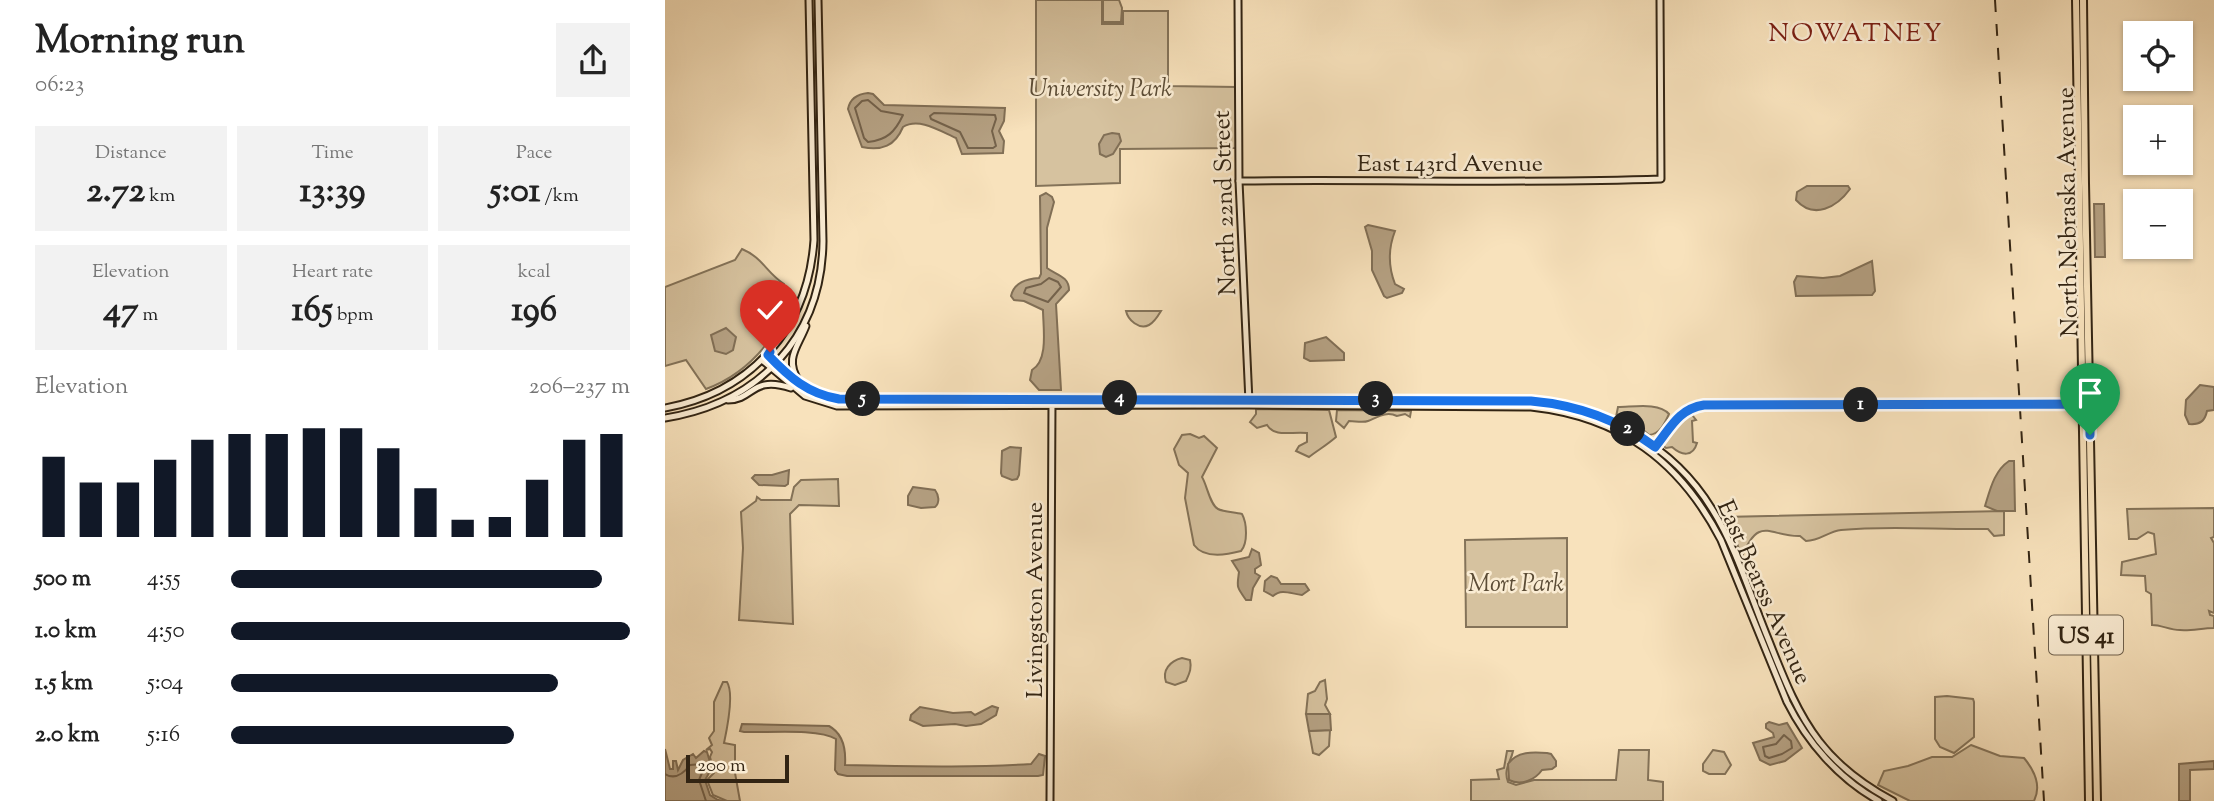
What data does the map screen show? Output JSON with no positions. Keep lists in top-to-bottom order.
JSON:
{
  "streets": {
    "main road": [
      "East 143rd Avenue",
      "North 22nd Street",
      "North Nebraska Avenue",
      "East Bearss Avenue",
      "Livingston Avenue",
      "US 41"
    ]
  },
  "crossings": [
    ["East 143rd Avenue", "North 22nd Street"],
    ["North 22nd Street", "East Bearss Avenue"],
    ["East Bearss Avenue", "Livingston Avenue"]
  ],
  "districts": ["NOWATNEY"],
  "parks": ["University Park", "Mort Park"],
  "scale_bar": "200 m",
  "page": {
    "heading": ["Morning run", "06:23"],
    "map_buttons": ["+", "−"],
    "stats": [
      ["Distance", "2.72 km"],
      ["Time", "13:39"],
      ["Pace", "5:01 /km"],
      ["Elevation", "47 m"],
      ["Heart rate", "165 bpm"],
      ["kcal", "196"]
    ],
    "chart": ["Elevation", "206–237 m"],
    "pins": [
      "4",
      "3",
      "5",
      "1",
      "2"
    ],
    "list": [
      {
        "name": "500 m",
        "note": "4:55"
      },
      {
        "name": "1.0 km",
        "note": "4:50"
      },
      {
        "name": "1.5 km",
        "note": "5:04"
      },
      {
        "name": "2.0 km",
        "note": "5:16"
      }
    ],
    "scale": "200 m"
  }
}
